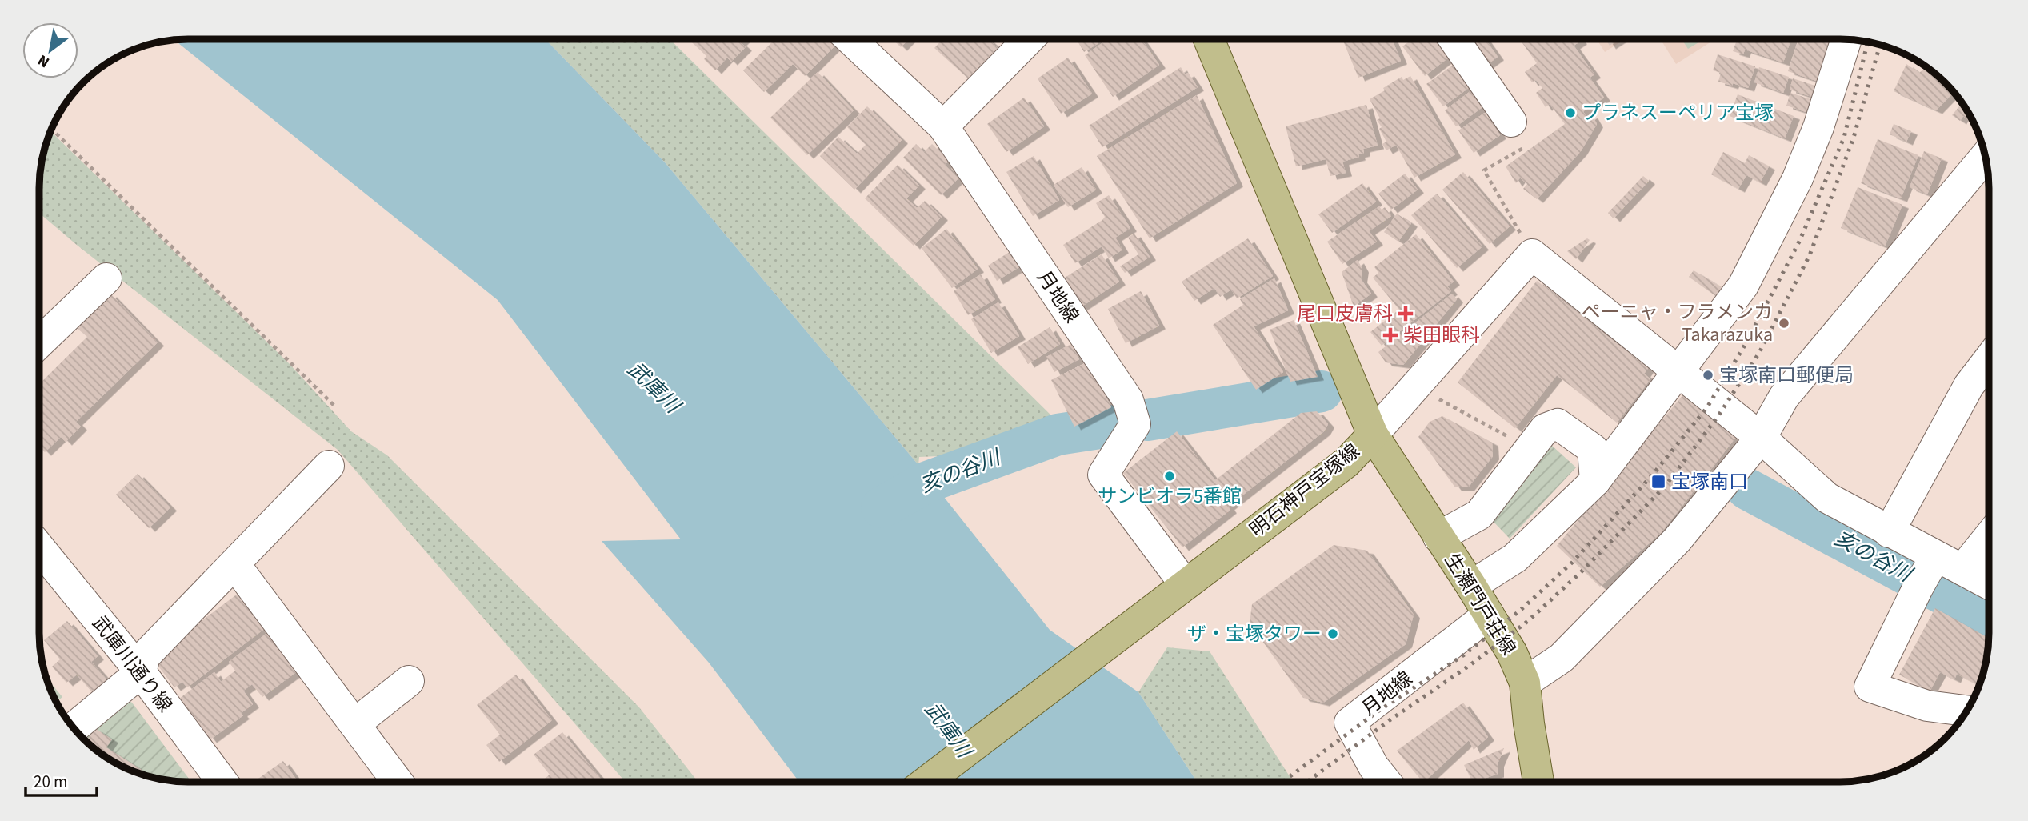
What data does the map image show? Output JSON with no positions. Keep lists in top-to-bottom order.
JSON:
{
  "streets": {
    "main road": ["明石神戸宝塚線", "生瀬門戸荘線"],
    "street": ["月地線", "武庫川通り線"]
  },
  "crossings": [
    ["月地線", "明石神戸宝塚線"],
    ["月地線", "生瀬門戸荘線"],
    ["明石神戸宝塚線", "生瀬門戸荘線"]
  ],
  "water": ["武庫川", "亥の谷川"],
  "places": {
    "other": [
      "プラネスーペリア宝塚",
      "ペーニャ・フラメンカ Takarazuka",
      "宝塚南口郵便局",
      "サンビオラ5番館",
      "ザ・宝塚タワー"
    ],
    "health": ["尾口皮膚科", "柴田眼科"],
    "transit": ["宝塚南口"]
  },
  "scale_bar": "20 m",
  "north": "bottom left"
}
